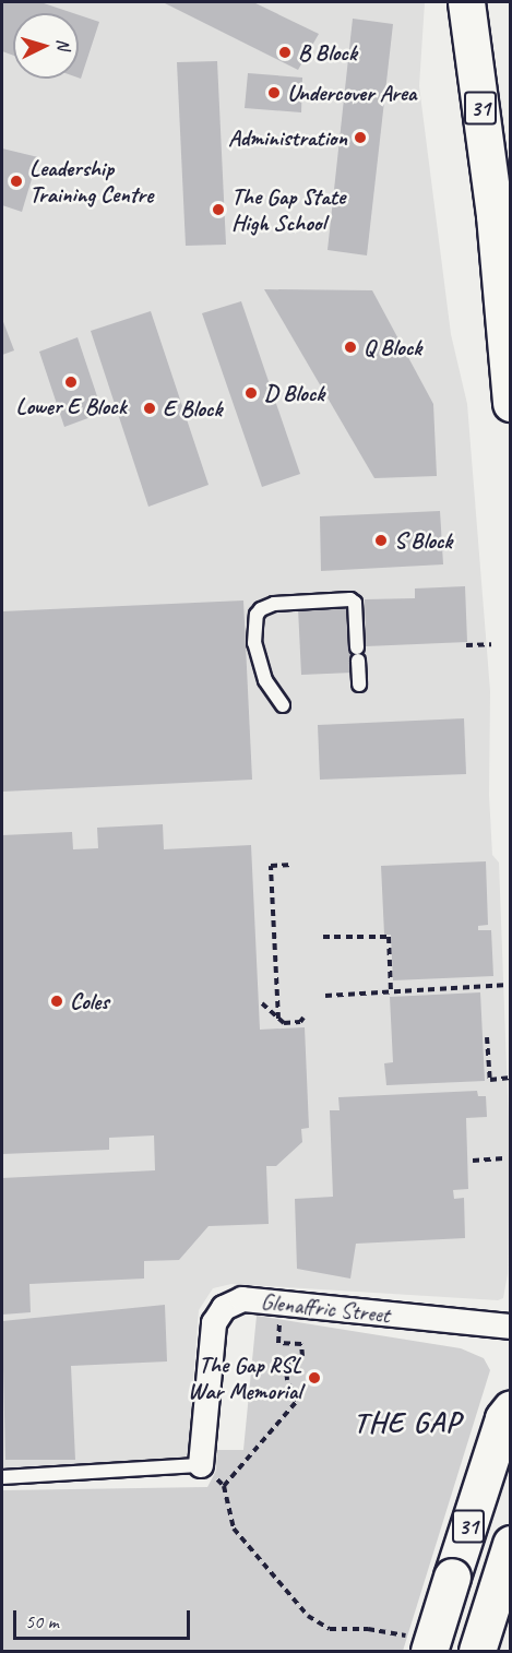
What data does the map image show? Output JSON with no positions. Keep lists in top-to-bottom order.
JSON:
{
  "streets": {
    "main road": ["31"],
    "street": ["Glenaffric Street"]
  },
  "districts": ["THE GAP"],
  "places": [
    "B Block",
    "Undercover Area",
    "Administration",
    "Leadership Training Centre",
    "The Gap State High School",
    "Q Block",
    "Lower E Block",
    "D Block",
    "E Block",
    "S Block",
    "Coles",
    "The Gap RSL War Memorial"
  ],
  "scale_bar": "50 m",
  "north": "right"
}
